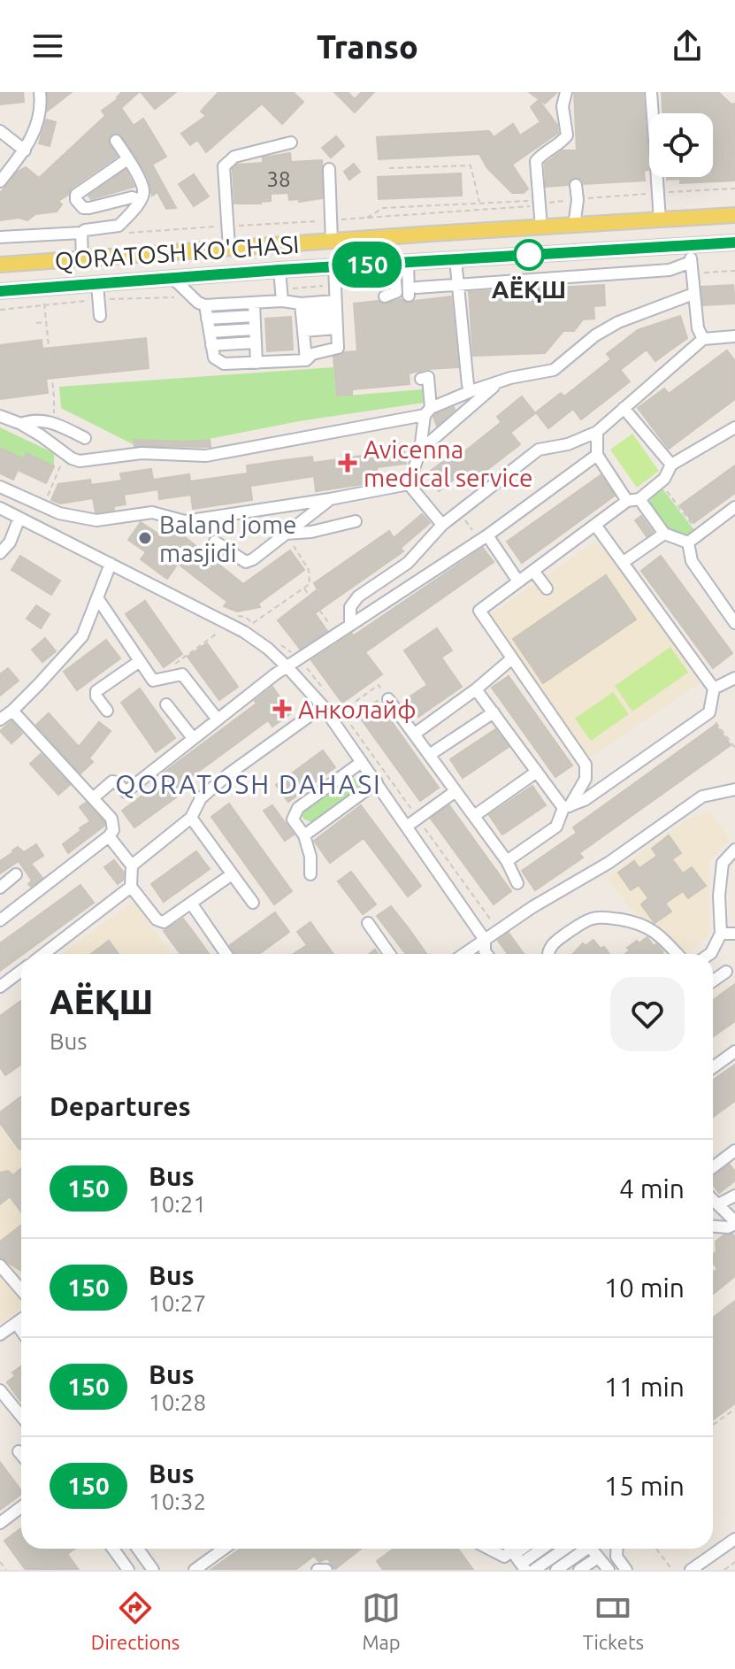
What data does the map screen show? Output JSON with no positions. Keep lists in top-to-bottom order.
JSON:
{
  "streets": {
    "main road": ["QORATOSH KO'CHASI"]
  },
  "districts": ["QORATOSH DAHASI"],
  "places": {
    "other": ["АЁҚШ", "Baland jome masjidi"],
    "health": ["Avicenna medical service", "Анколайф"]
  },
  "lines": ["bus line 150"],
  "house_numbers": ["38"],
  "page": {
    "header": "Transo",
    "on_map": "150",
    "heading": [
      ["АЁҚШ", "Bus"],
      "Departures"
    ],
    "list": [
      {
        "mark": "150",
        "name": "Bus",
        "note": "10:21",
        "value": "4 min"
      },
      {
        "mark": "150",
        "name": "Bus",
        "note": "10:27",
        "value": "10 min"
      },
      {
        "mark": "150",
        "name": "Bus",
        "note": "10:28",
        "value": "11 min"
      },
      {
        "mark": "150",
        "name": "Bus",
        "note": "10:32",
        "value": "15 min"
      }
    ],
    "tabs": ["Directions", "Map", "Tickets"]
  }
}
